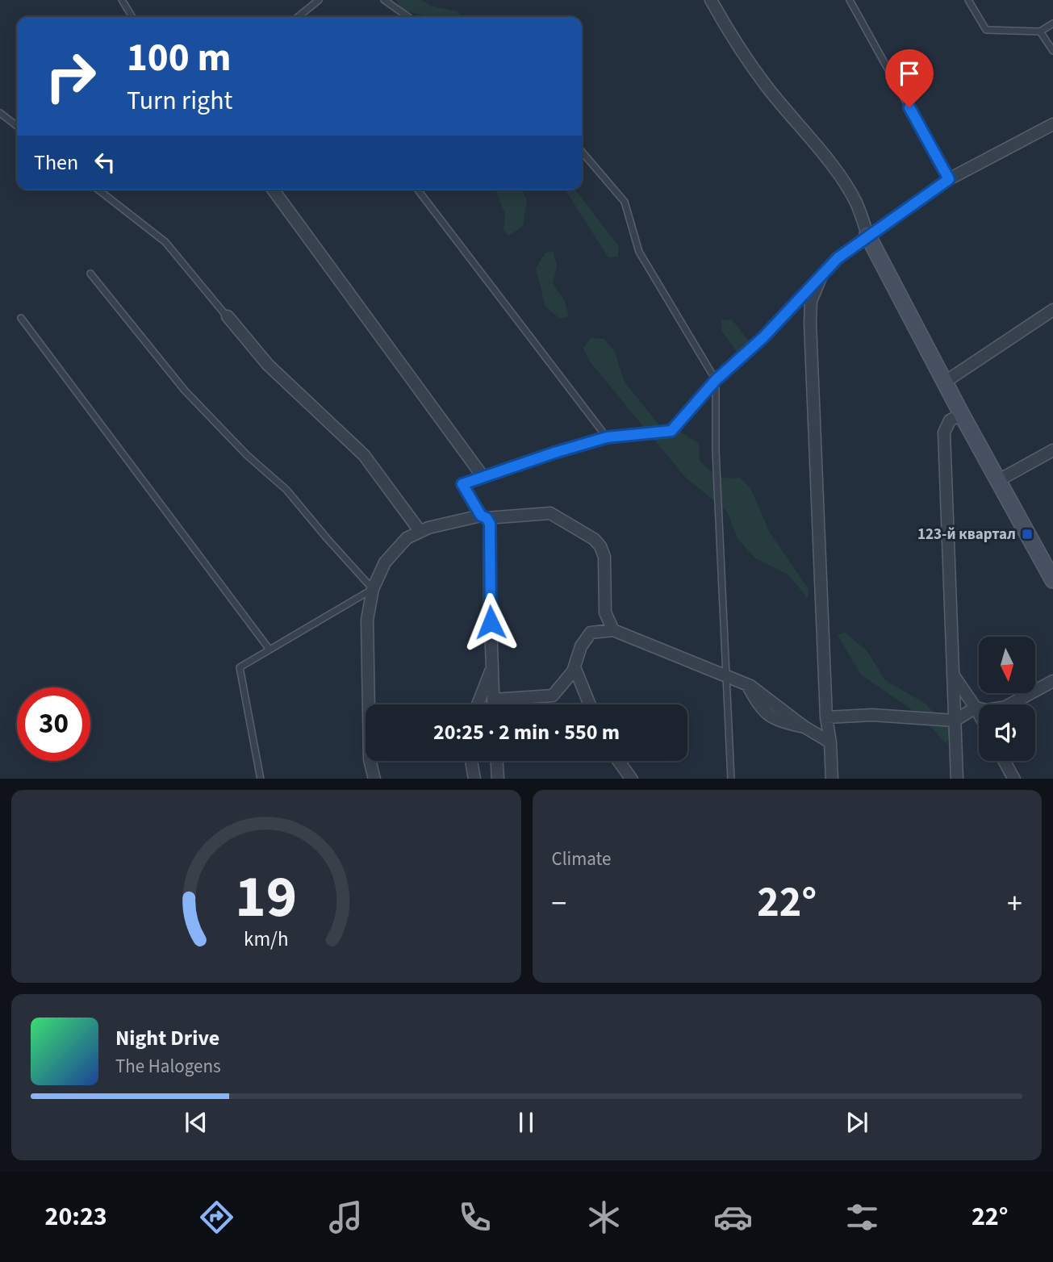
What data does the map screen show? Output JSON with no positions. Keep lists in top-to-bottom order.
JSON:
{
  "places": {
    "transit": ["123-й квартал"]
  },
  "north": "bottom",
  "page": {
    "turn": ["100 m", "Turn right"],
    "then": "Then",
    "limit": "30",
    "trip": "20:25 · 2 min · 550 m",
    "tile": "Climate",
    "heat": ["−", "22°", "+"],
    "song": ["Night Drive", "The Halogens"],
    "tabs": ["20:23", "22°"],
    "gauge": ["19", "km/h"]
  }
}
